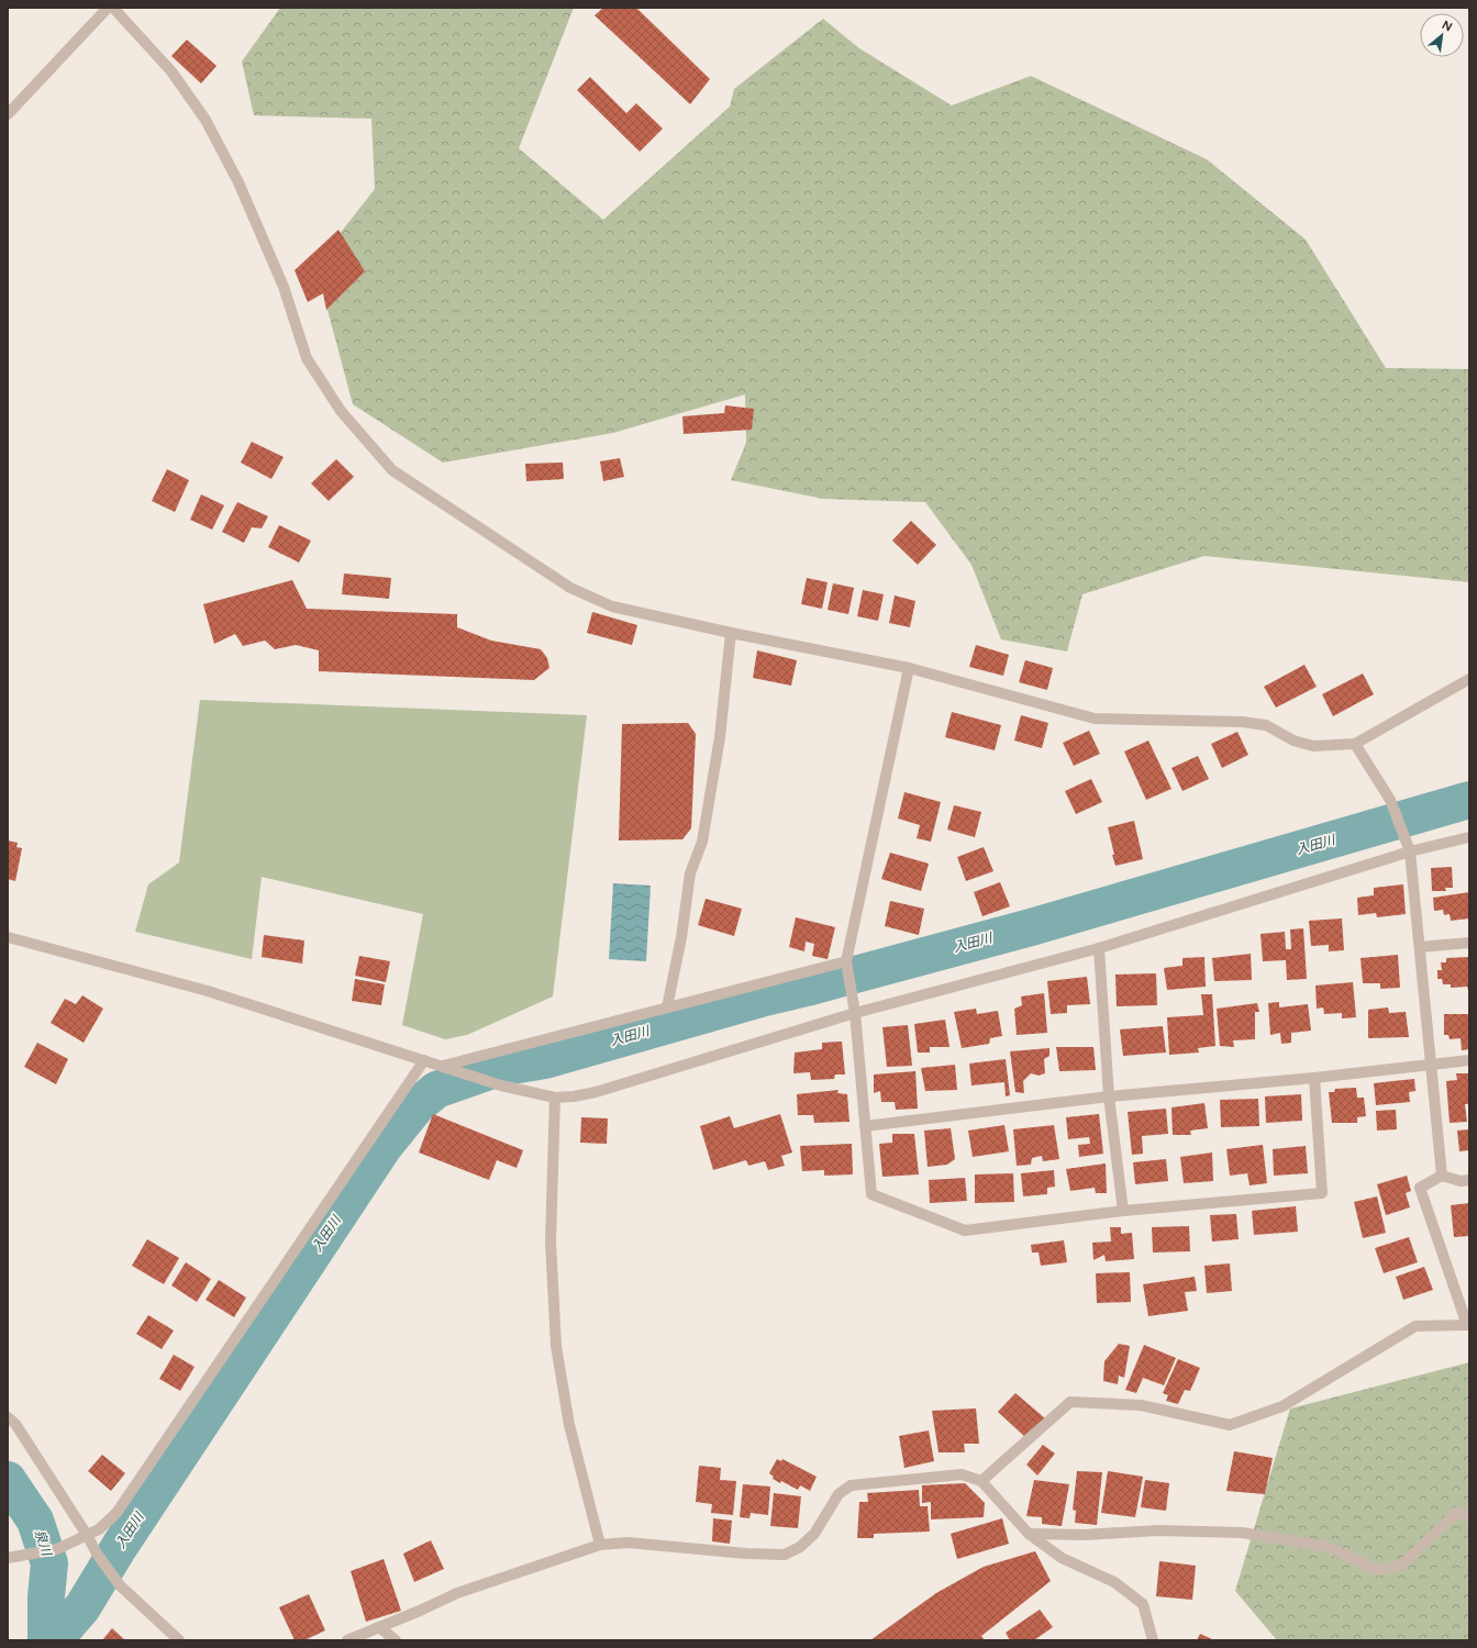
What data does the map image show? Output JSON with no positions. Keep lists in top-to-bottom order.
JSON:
{
  "water": ["入田川", "泉川"],
  "north": "top right"
}
